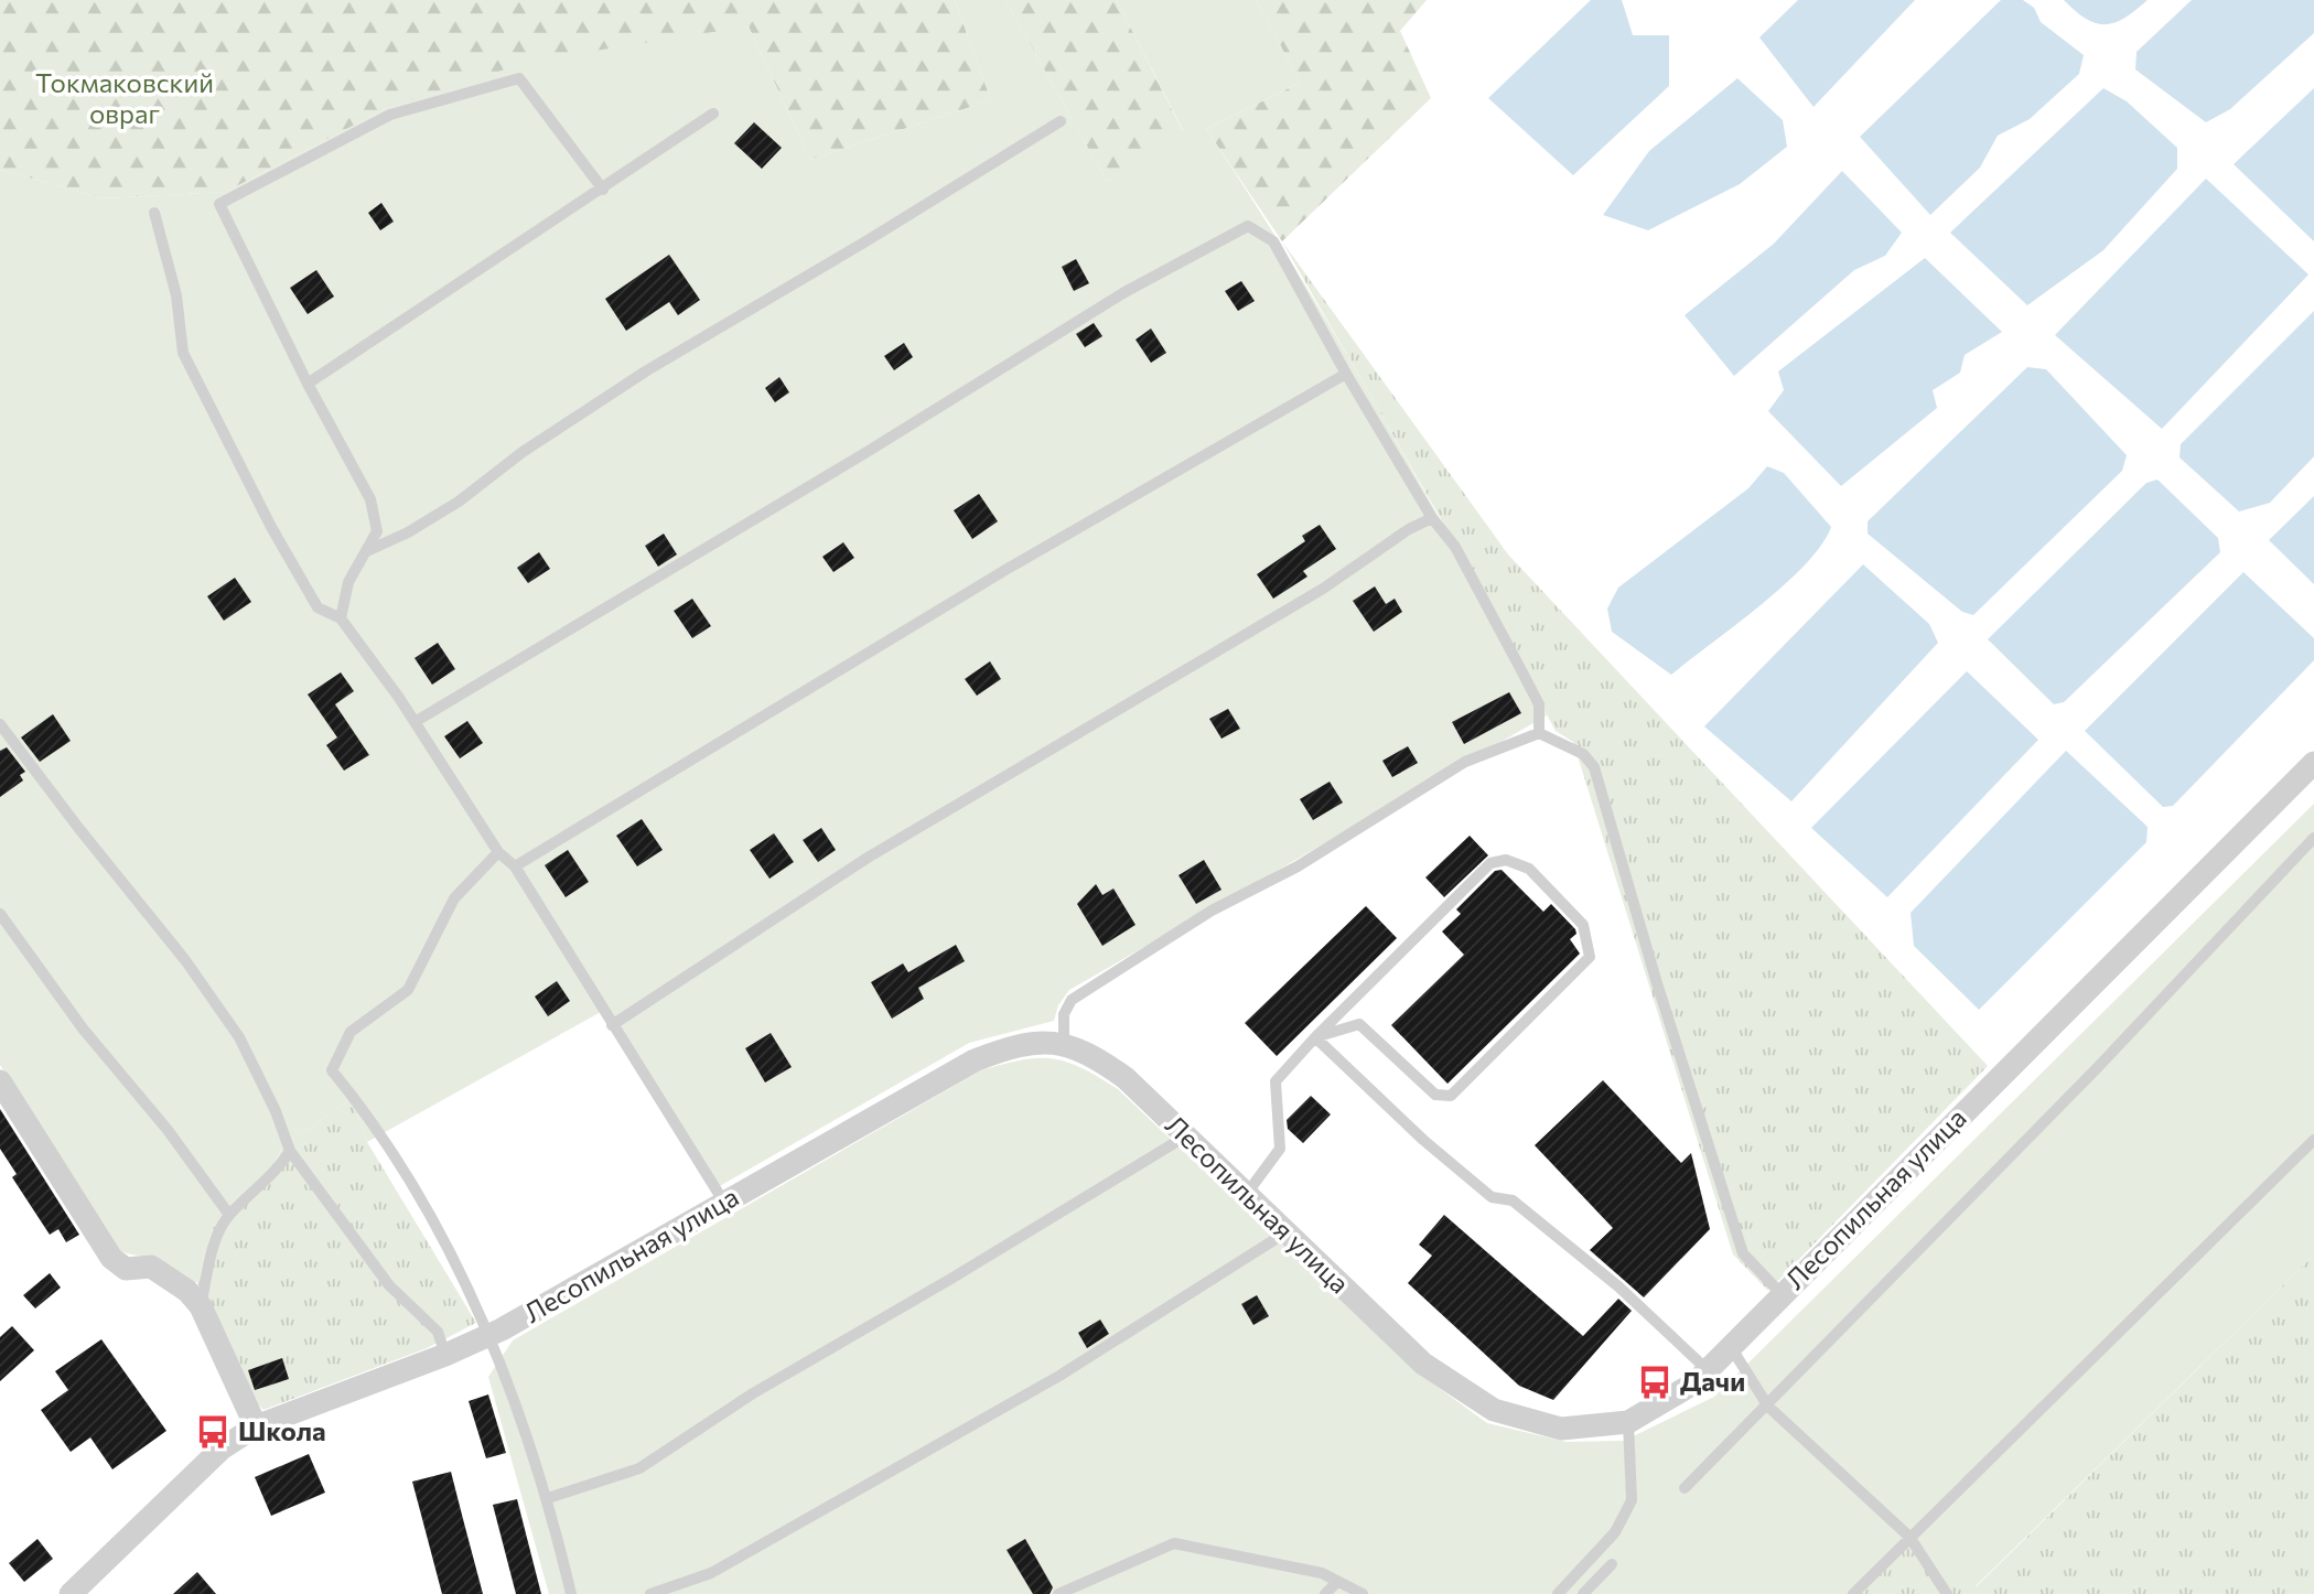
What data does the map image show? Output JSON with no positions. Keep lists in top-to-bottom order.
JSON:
{
  "streets": {
    "street": ["Лесопильная улица"]
  },
  "parks": ["Токмаковский овраг"],
  "places": {
    "bus stop": ["Дачи", "Школа"]
  }
}
